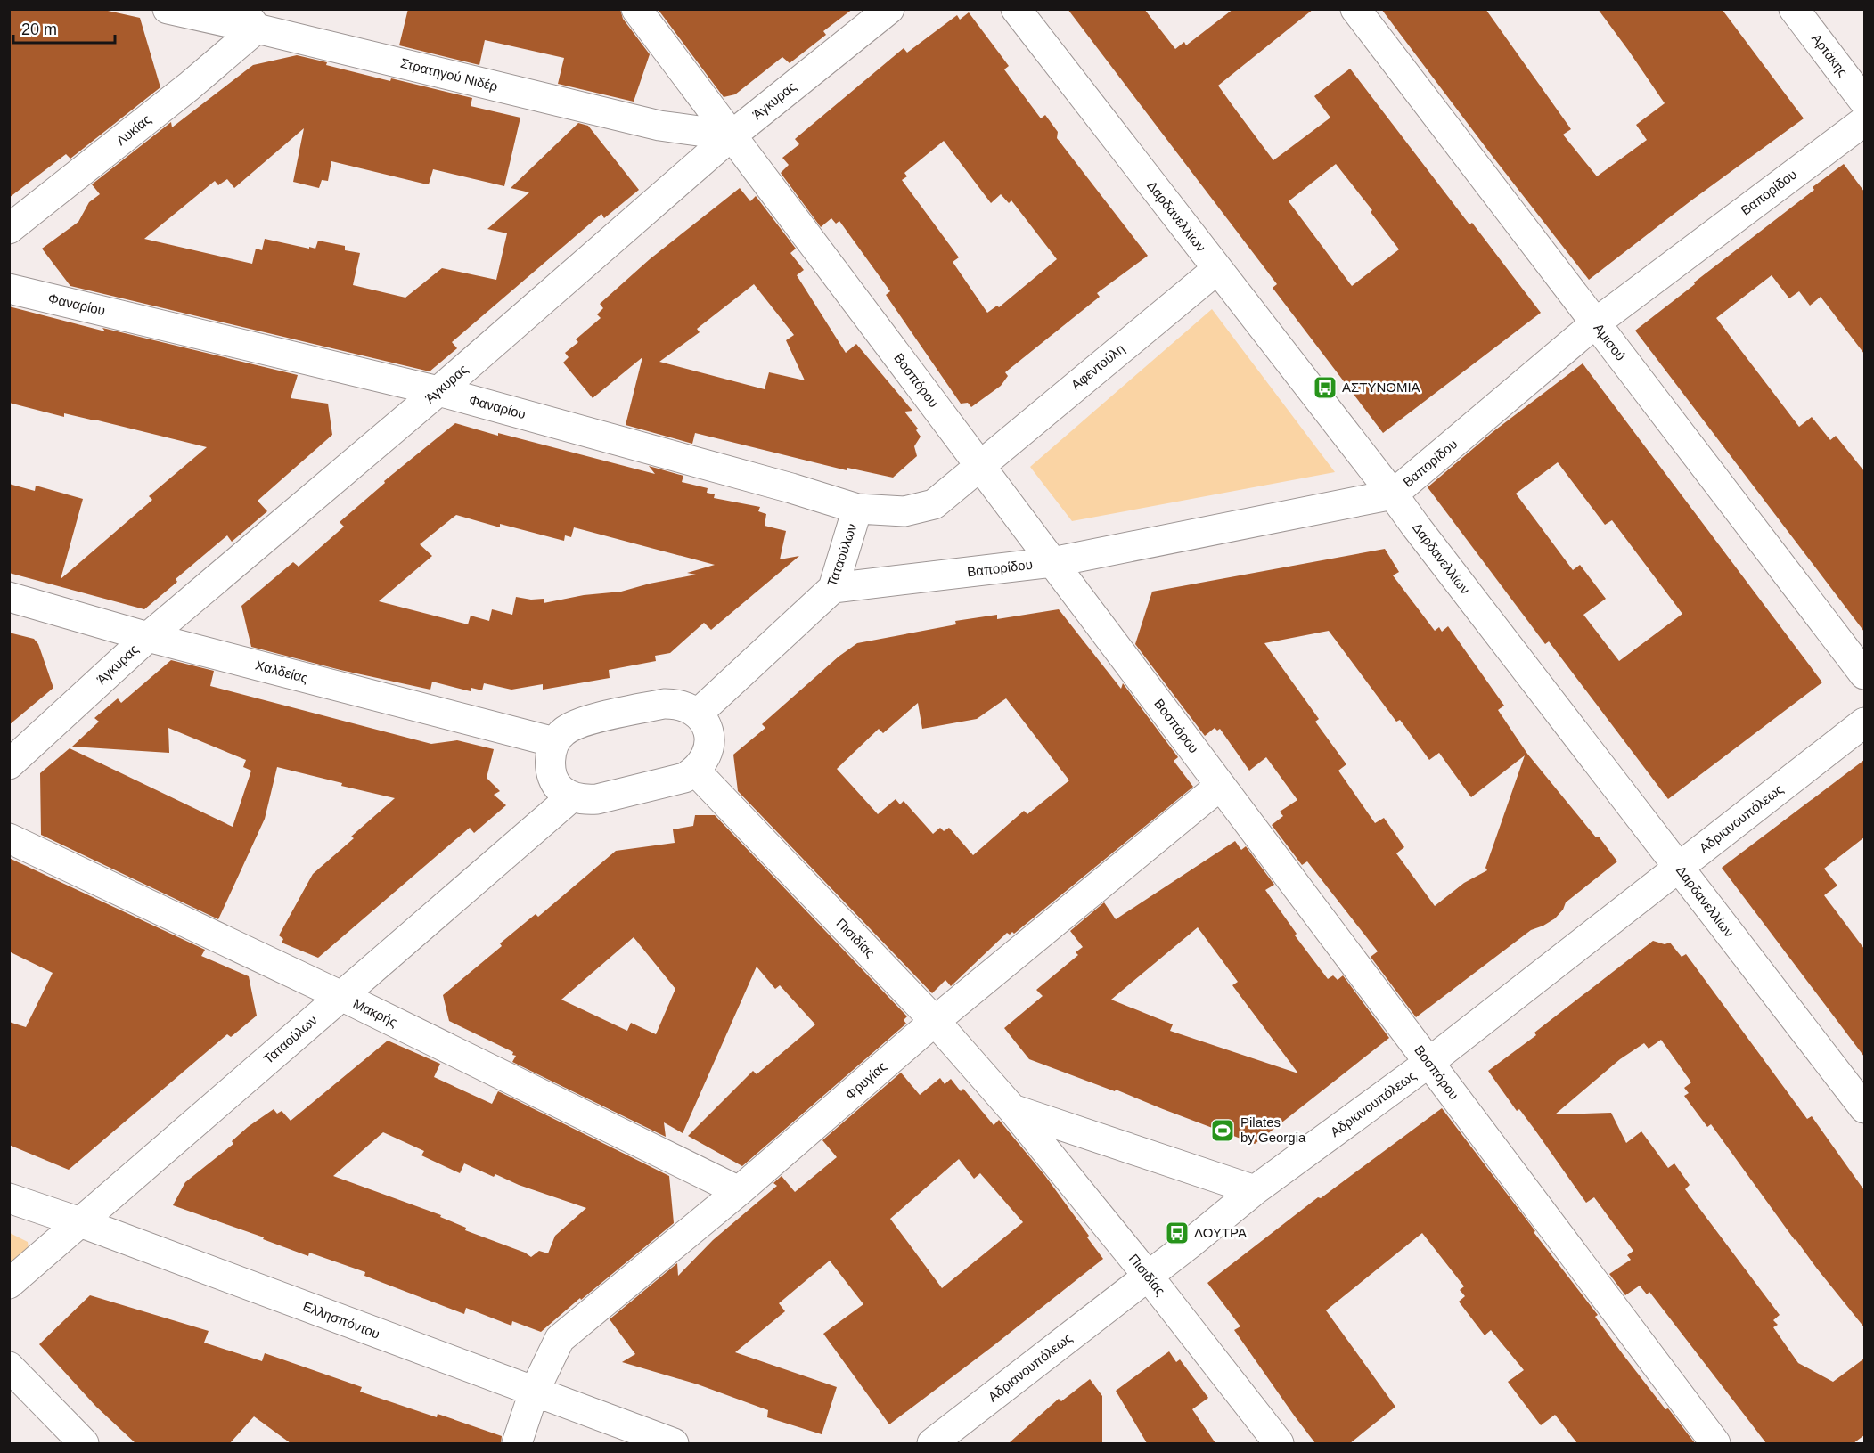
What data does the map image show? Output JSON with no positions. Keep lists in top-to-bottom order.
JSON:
{
  "streets": {
    "street": [
      "Αρτάκης",
      "Στρατηγού Νιδέρ",
      "Άγκυρας",
      "Λυκίας",
      "Βαπορίδου",
      "Δαρδανελλίων",
      "Φαναρίου",
      "Αμισού",
      "Αφεντούλη",
      "Βοσπόρου",
      "Ταταούλων",
      "Χαλδείας",
      "Αδριανουπόλεως",
      "Πισιδίας",
      "Μακρής",
      "Φρυγίας",
      "Ελλησπόντου"
    ]
  },
  "crossings": [
    ["Στρατηγού Νιδέρ", "Άγκυρας"],
    ["Στρατηγού Νιδέρ", "Λυκίας"],
    ["Στρατηγού Νιδέρ", "Βοσπόρου"],
    ["Άγκυρας", "Φαναρίου"],
    ["Άγκυρας", "Βοσπόρου"],
    ["Άγκυρας", "Χαλδείας"],
    ["Βαπορίδου", "Δαρδανελλίων"],
    ["Βαπορίδου", "Αμισού"],
    ["Βαπορίδου", "Βοσπόρου"],
    ["Βαπορίδου", "Ταταούλων"],
    ["Δαρδανελλίων", "Αφεντούλη"],
    ["Δαρδανελλίων", "Αδριανουπόλεως"],
    ["Φαναρίου", "Ταταούλων"],
    ["Αφεντούλη", "Βοσπόρου"],
    ["Αφεντούλη", "Ταταούλων"],
    ["Βοσπόρου", "Ταταούλων"],
    ["Βοσπόρου", "Αδριανουπόλεως"],
    ["Βοσπόρου", "Φρυγίας"],
    ["Ταταούλων", "Μακρής"],
    ["Ταταούλων", "Ελλησπόντου"],
    ["Αδριανουπόλεως", "Πισιδίας"],
    ["Πισιδίας", "Φρυγίας"],
    ["Μακρής", "Φρυγίας"],
    ["Φρυγίας", "Ελλησπόντου"]
  ],
  "places": {
    "bus stop": ["ΑΣΤΥΝΟΜΙΑ", "ΛΟΥΤΡΑ"],
    "sports": ["Pilates by Georgia"]
  },
  "scale_bar": "20 m"
}
